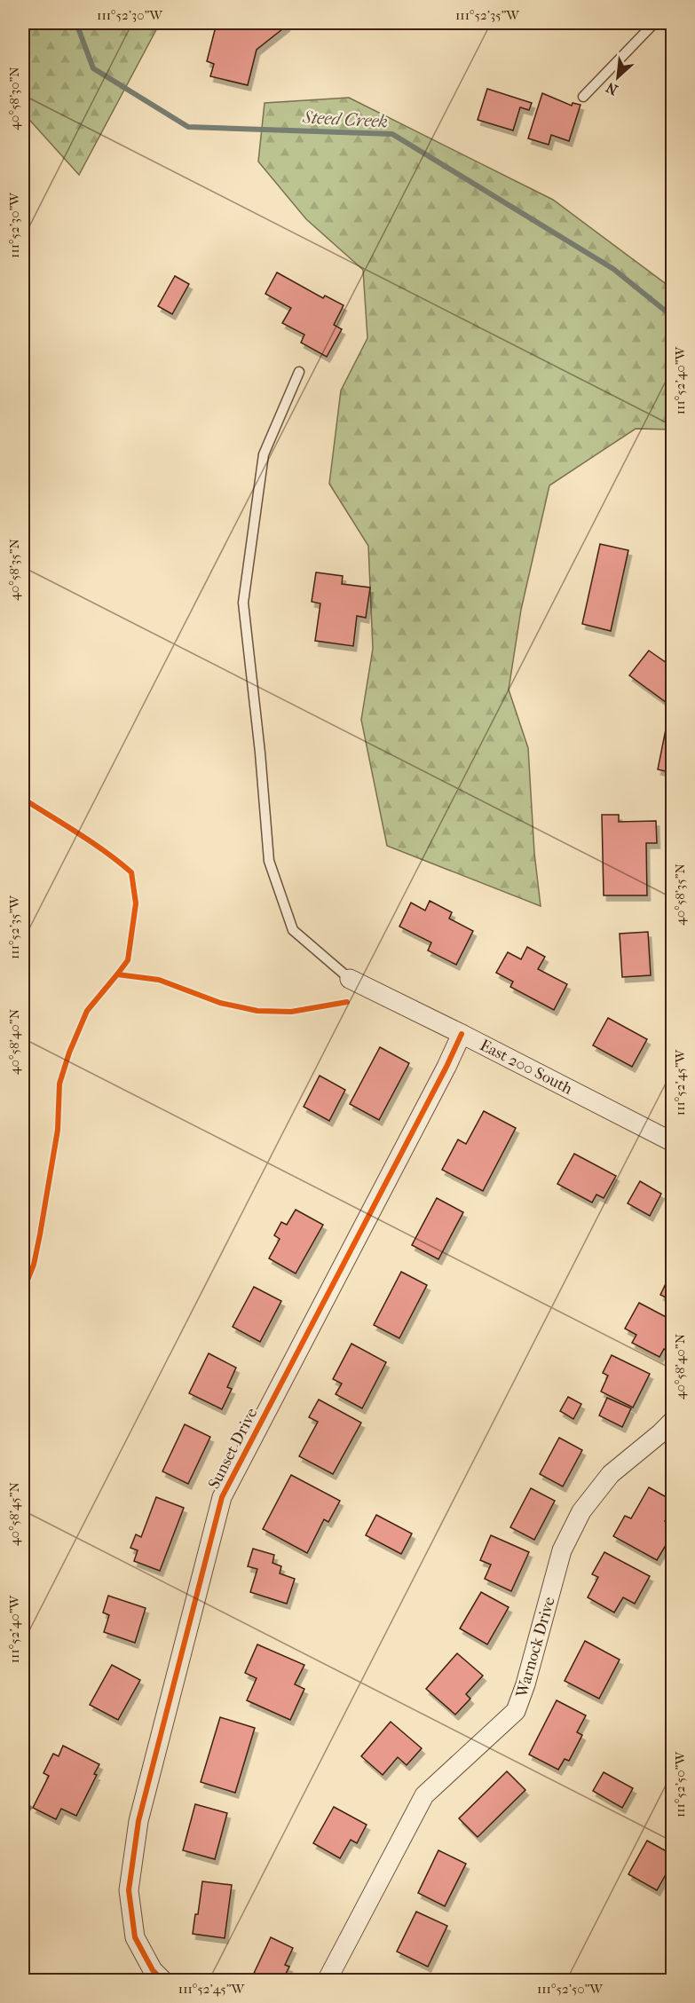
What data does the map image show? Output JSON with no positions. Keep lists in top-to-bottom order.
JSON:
{
  "streets": {
    "street": ["East 200 South", "Sunset Drive", "Warnock Drive"]
  },
  "crossings": [
    ["East 200 South", "Sunset Drive"]
  ],
  "water": ["Steed Creek"],
  "north": "bottom left",
  "coordinates": [
    "111°52'30\"W",
    "111°52'35\"W",
    "40°58'30\"N",
    "111°52'40\"W",
    "40°58'35\"N",
    "40°58'40\"N",
    "111°52'45\"W",
    "40°58'45\"N",
    "111°52'50\"W"
  ]
}
